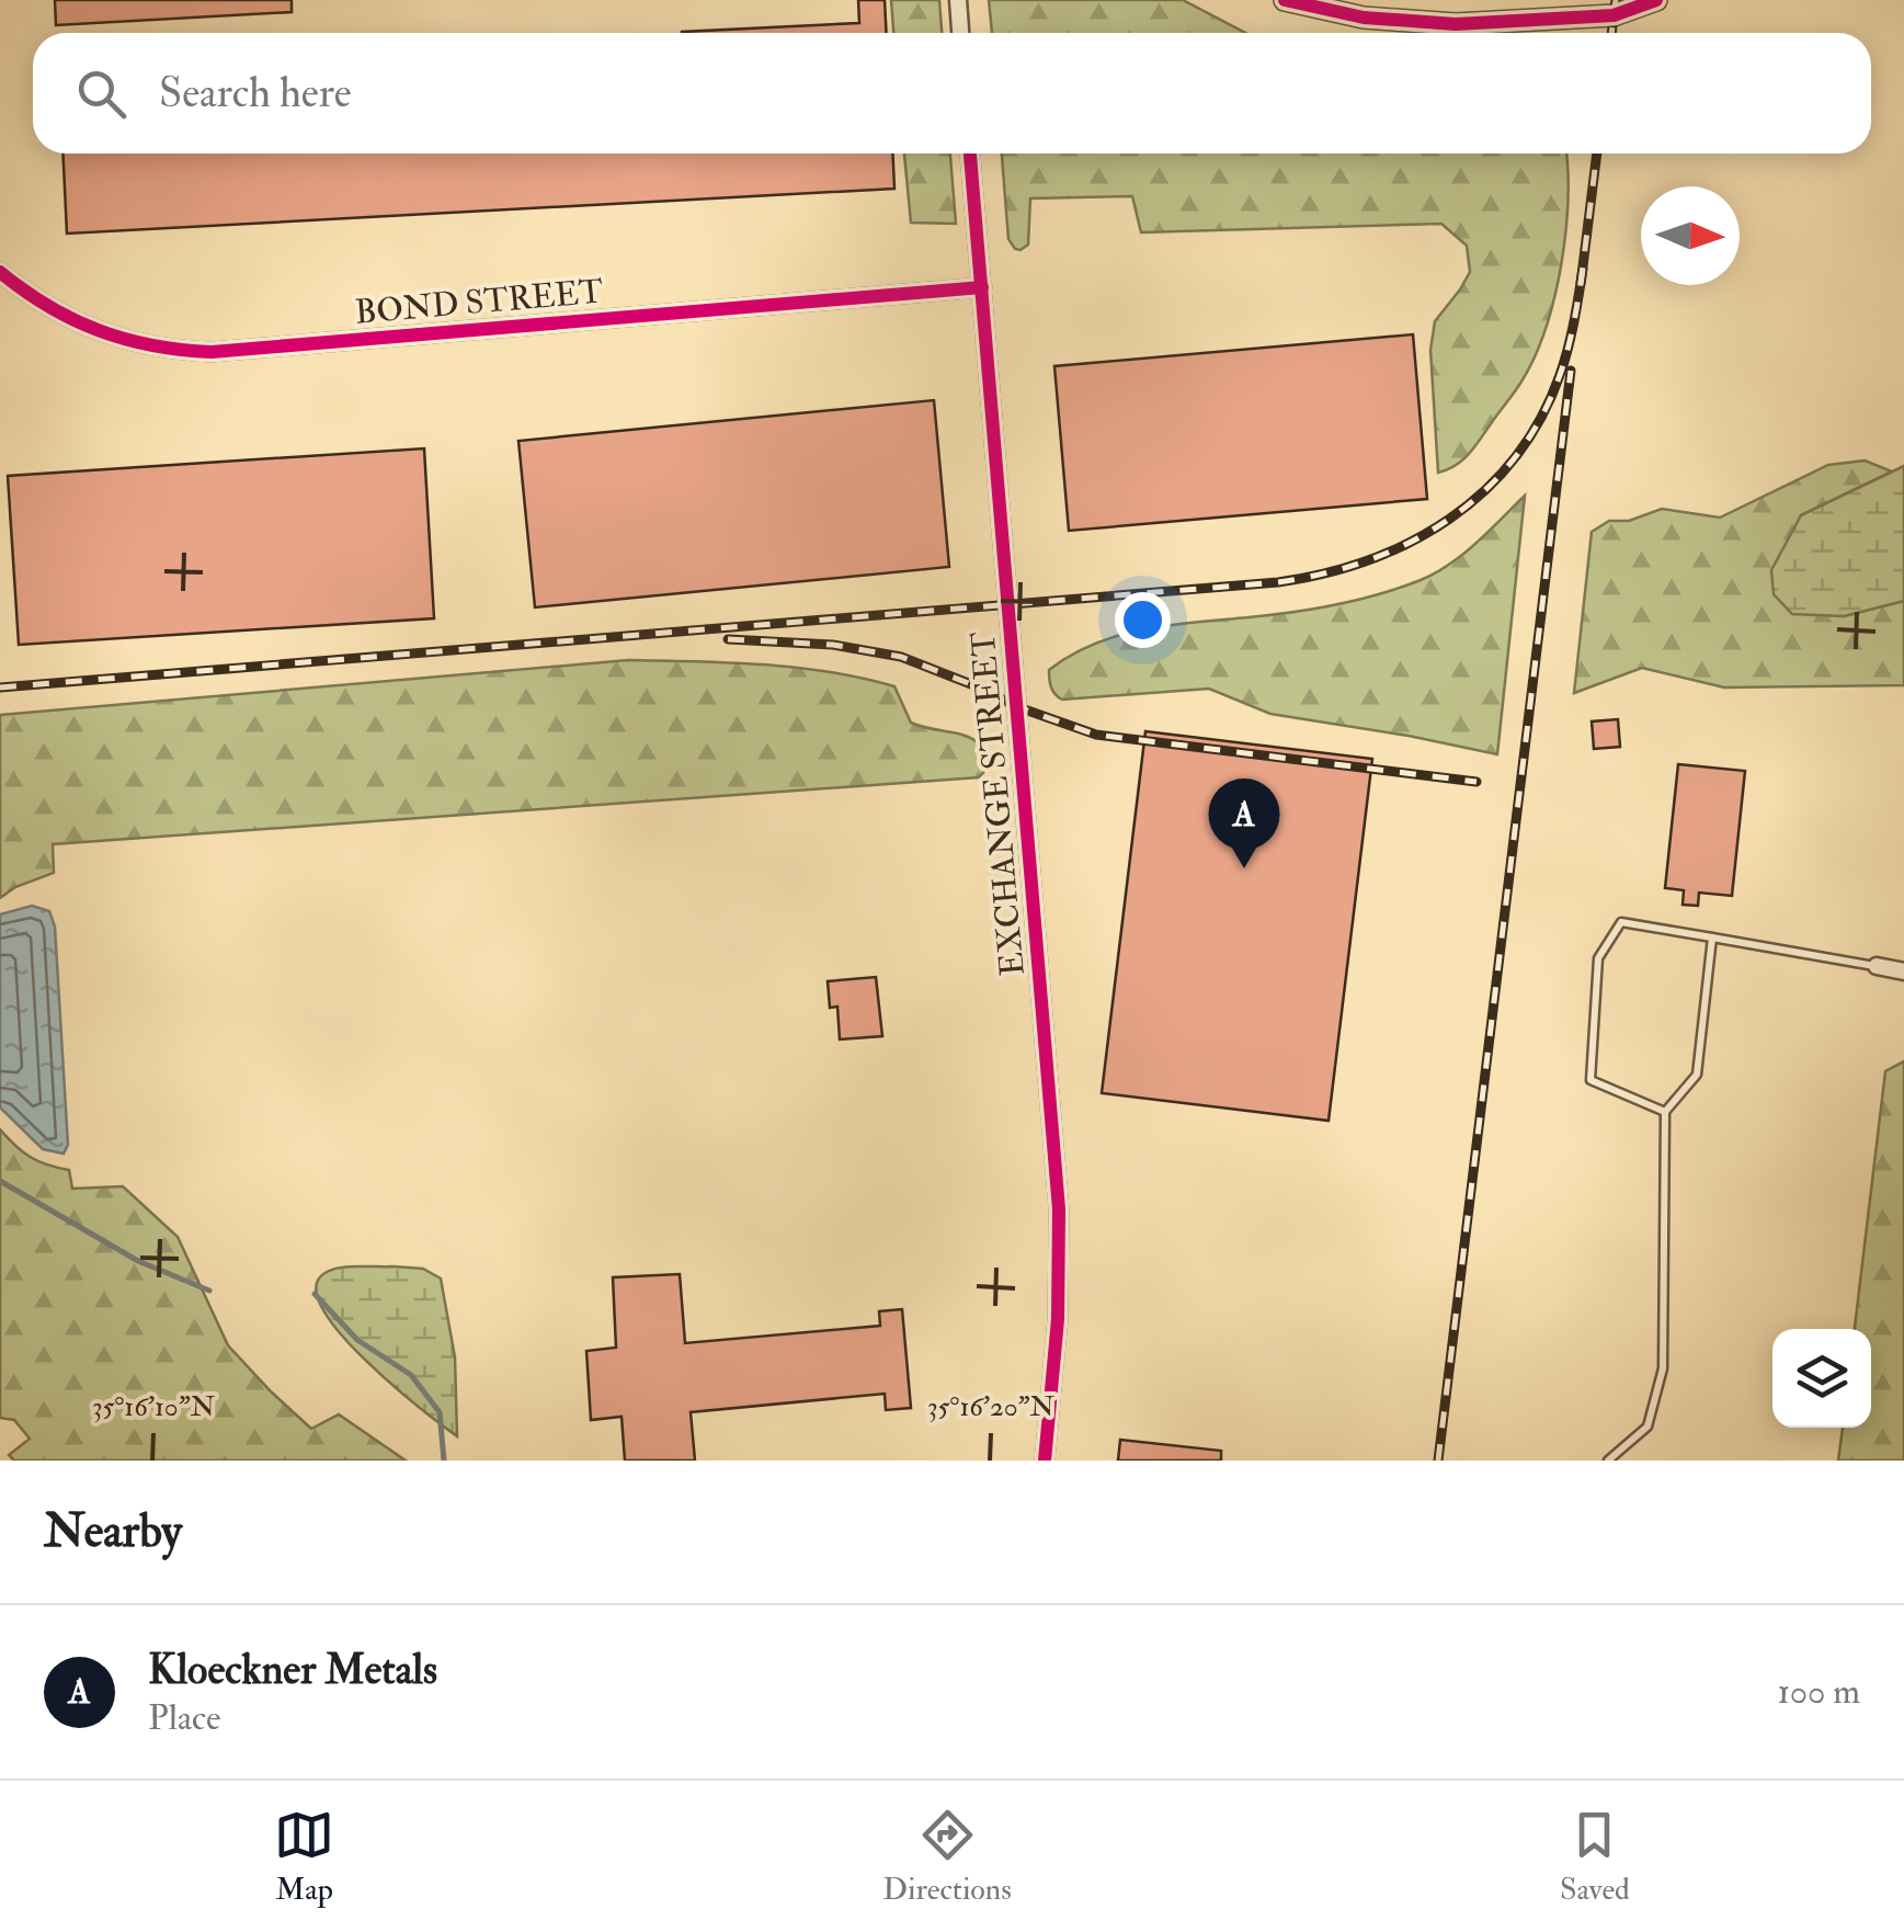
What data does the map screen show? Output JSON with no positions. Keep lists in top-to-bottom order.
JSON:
{
  "streets": {
    "street": ["BOND STREET", "EXCHANGE STREET"]
  },
  "crossings": [
    ["BOND STREET", "EXCHANGE STREET"]
  ],
  "north": "right",
  "page": {
    "search": "Search here",
    "pins": "A",
    "heading": "Nearby",
    "list": [
      {
        "mark": "A",
        "name": "Kloeckner Metals",
        "note": "Place",
        "value": "100 m"
      }
    ],
    "nav": ["Map", "Directions", "Saved"]
  },
  "coordinates": ["35°16'10\"N", "35°16'20\"N"]
}
